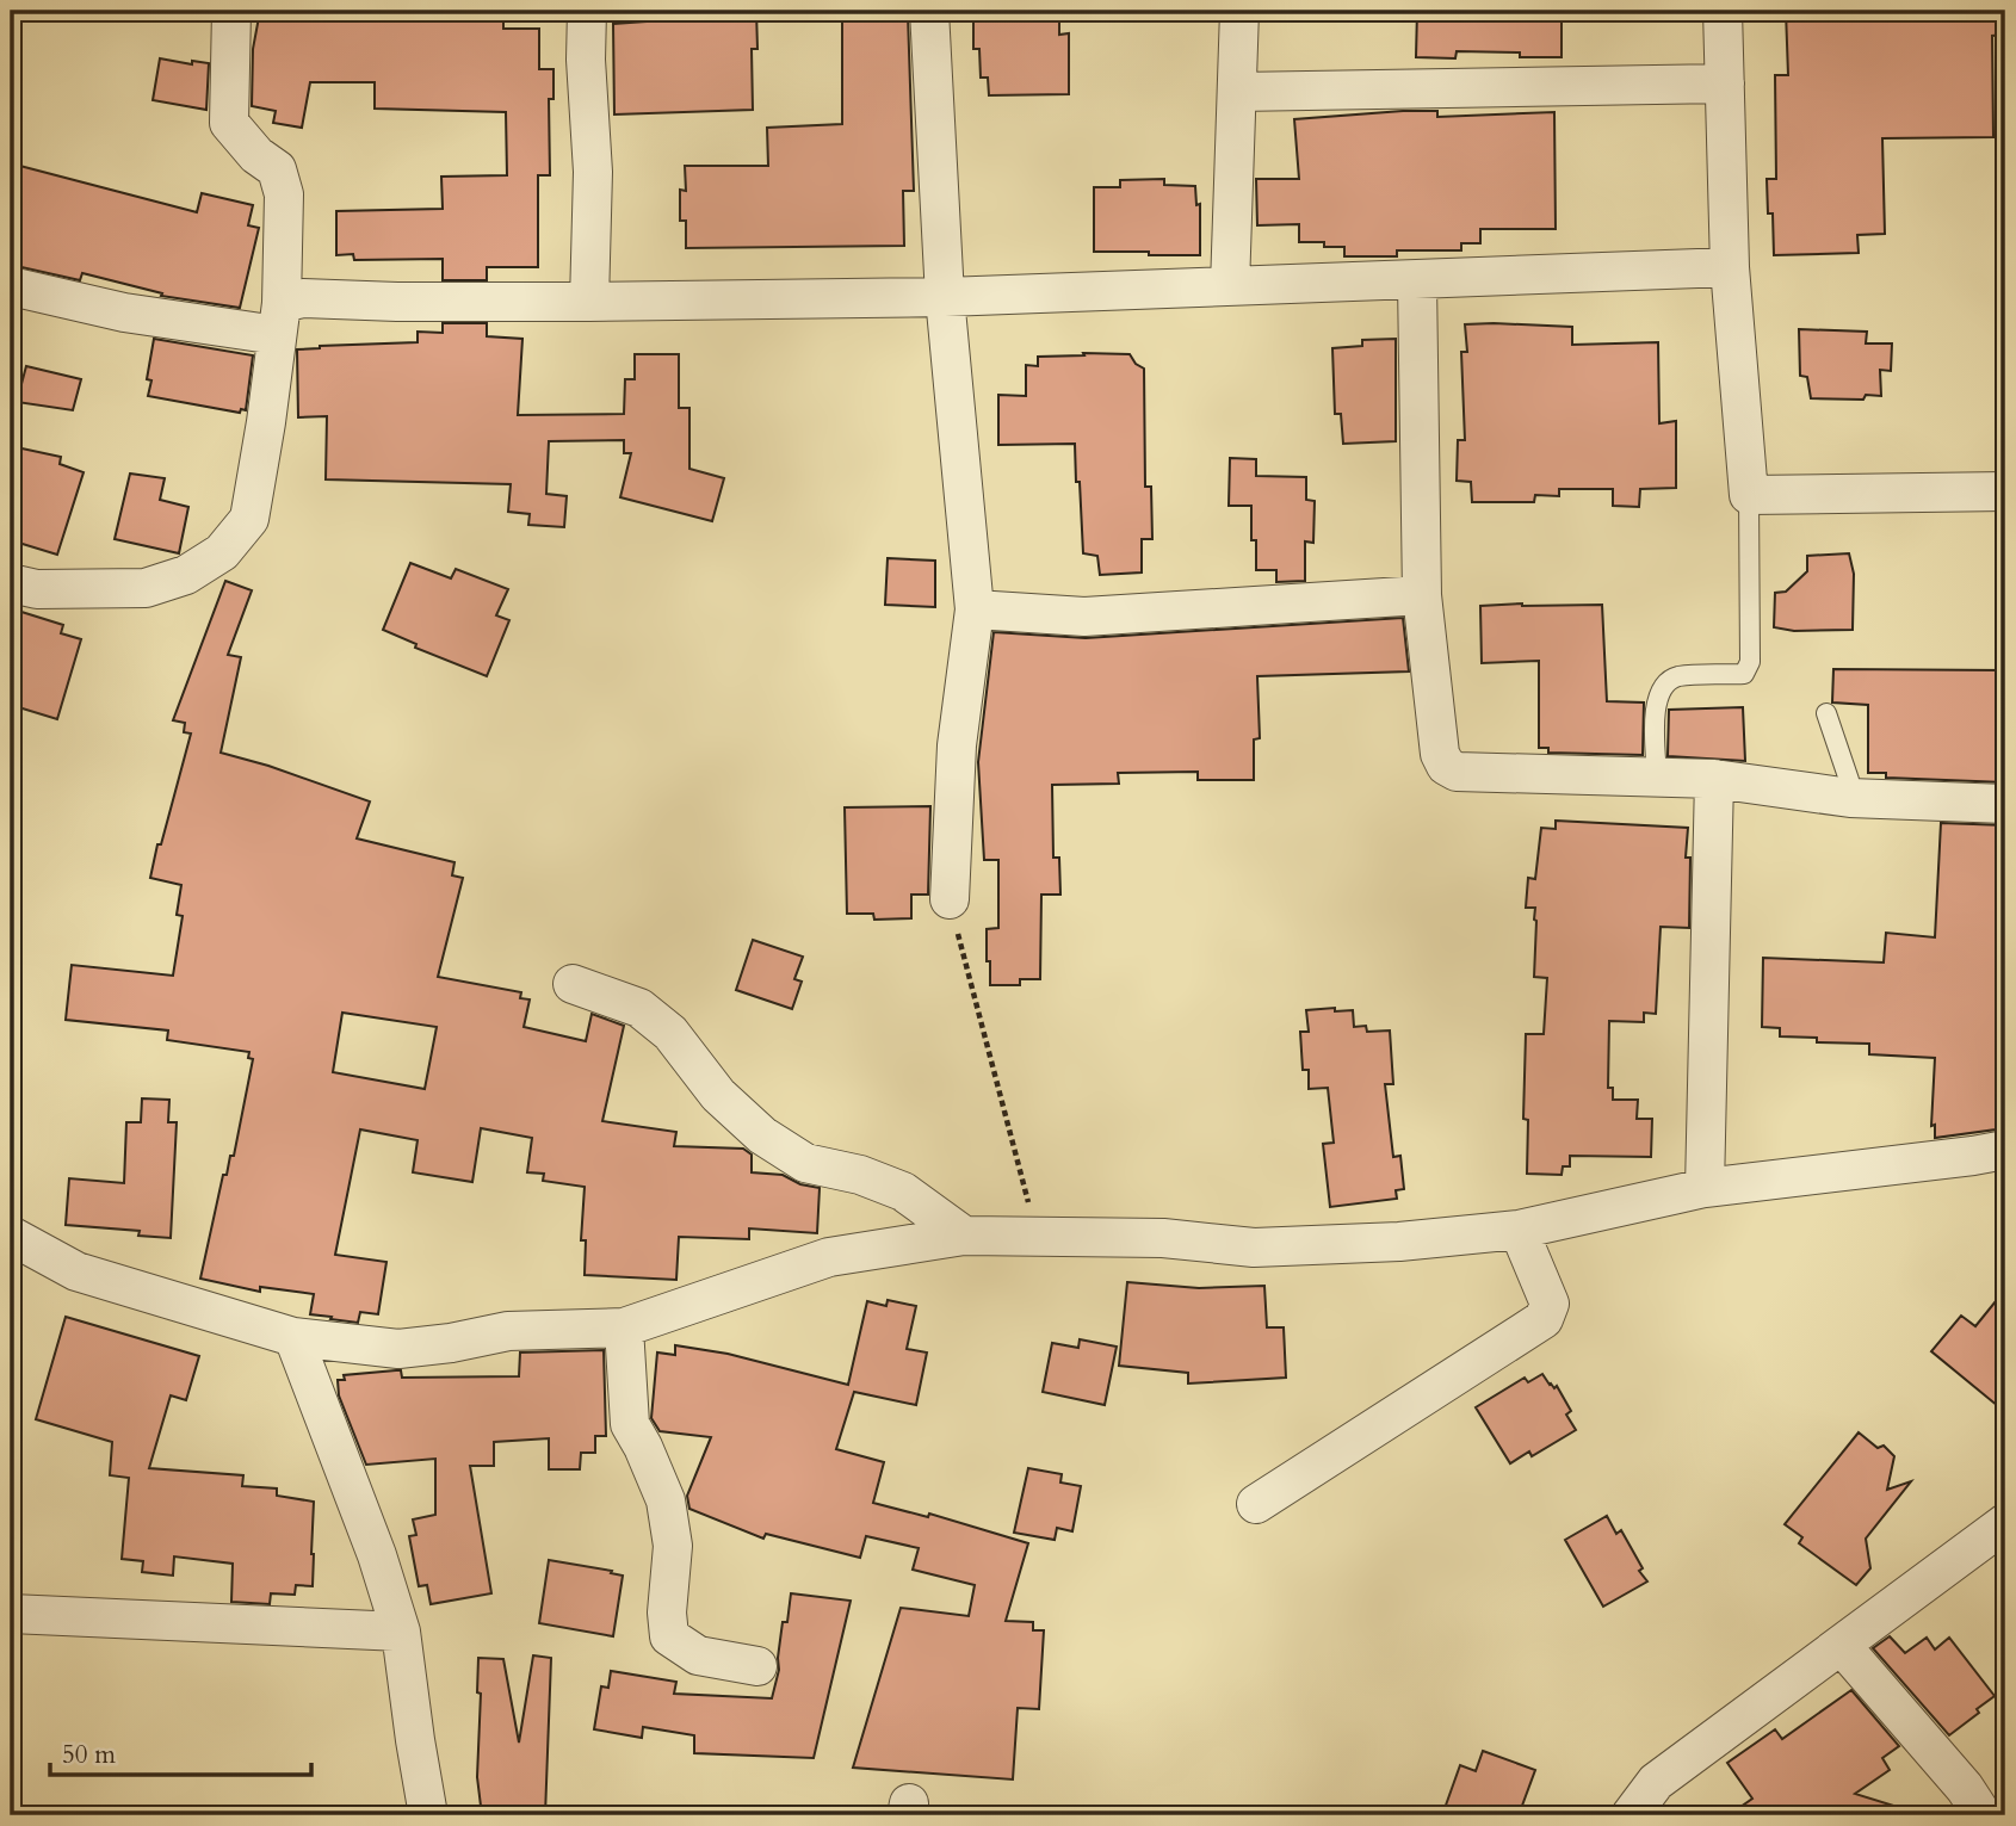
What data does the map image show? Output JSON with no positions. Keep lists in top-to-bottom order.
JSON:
{
  "scale_bar": "50 m"
}
